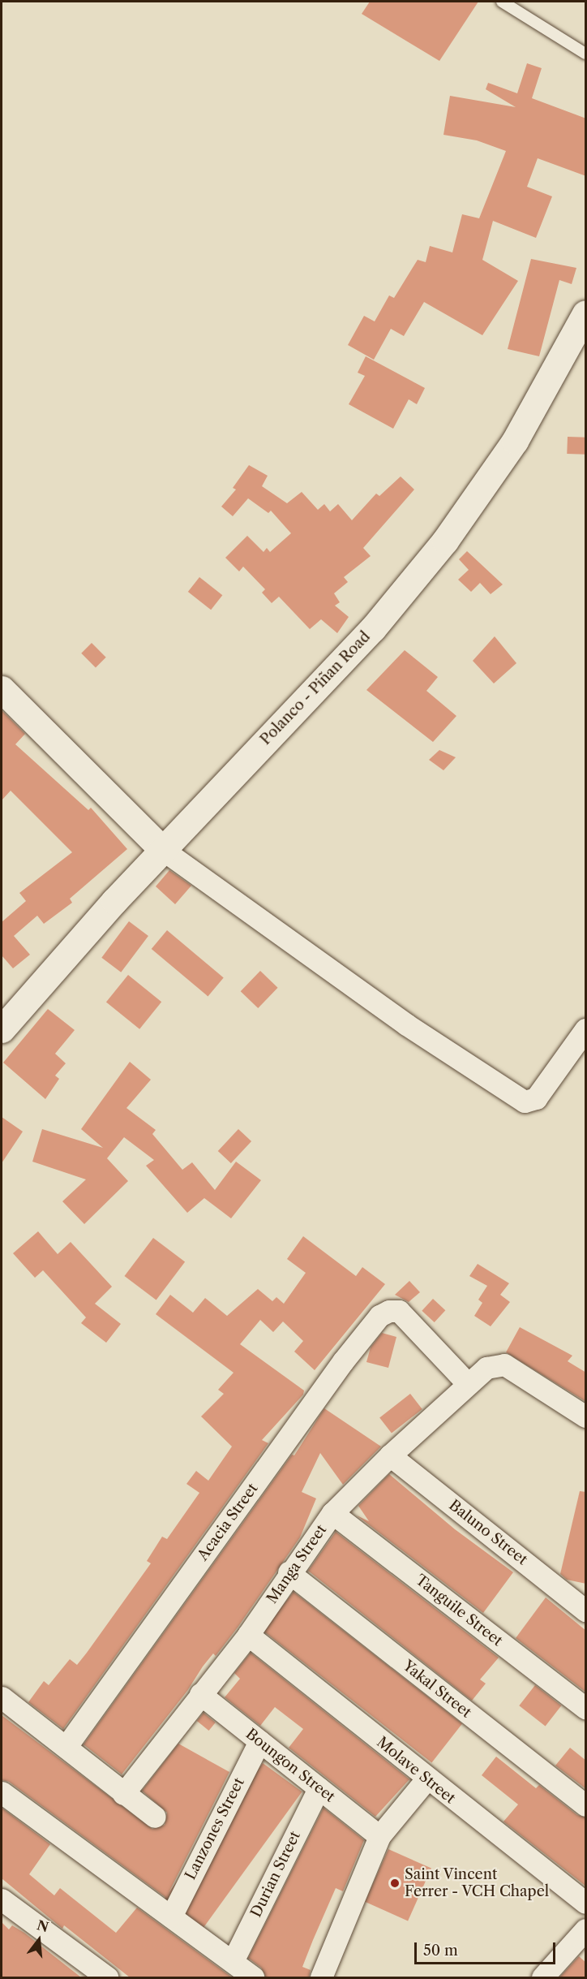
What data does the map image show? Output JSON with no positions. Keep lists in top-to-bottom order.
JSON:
{
  "streets": {
    "main road": ["Polanco - Piñan Road"],
    "street": [
      "Acacia Street",
      "Baluno Street",
      "Manga Street",
      "Tanguile Street",
      "Yakal Street",
      "Boungon Street",
      "Molave Street",
      "Lanzones Street",
      "Durian Street"
    ]
  },
  "crossings": [
    ["Acacia Street", "Manga Street"],
    ["Baluno Street", "Manga Street"],
    ["Manga Street", "Tanguile Street"],
    ["Manga Street", "Yakal Street"],
    ["Manga Street", "Boungon Street"],
    ["Manga Street", "Molave Street"],
    ["Boungon Street", "Lanzones Street"],
    ["Boungon Street", "Durian Street"]
  ],
  "places": ["Saint Vincent Ferrer - VCH Chapel"],
  "scale_bar": "50 m",
  "north": "top"
}
